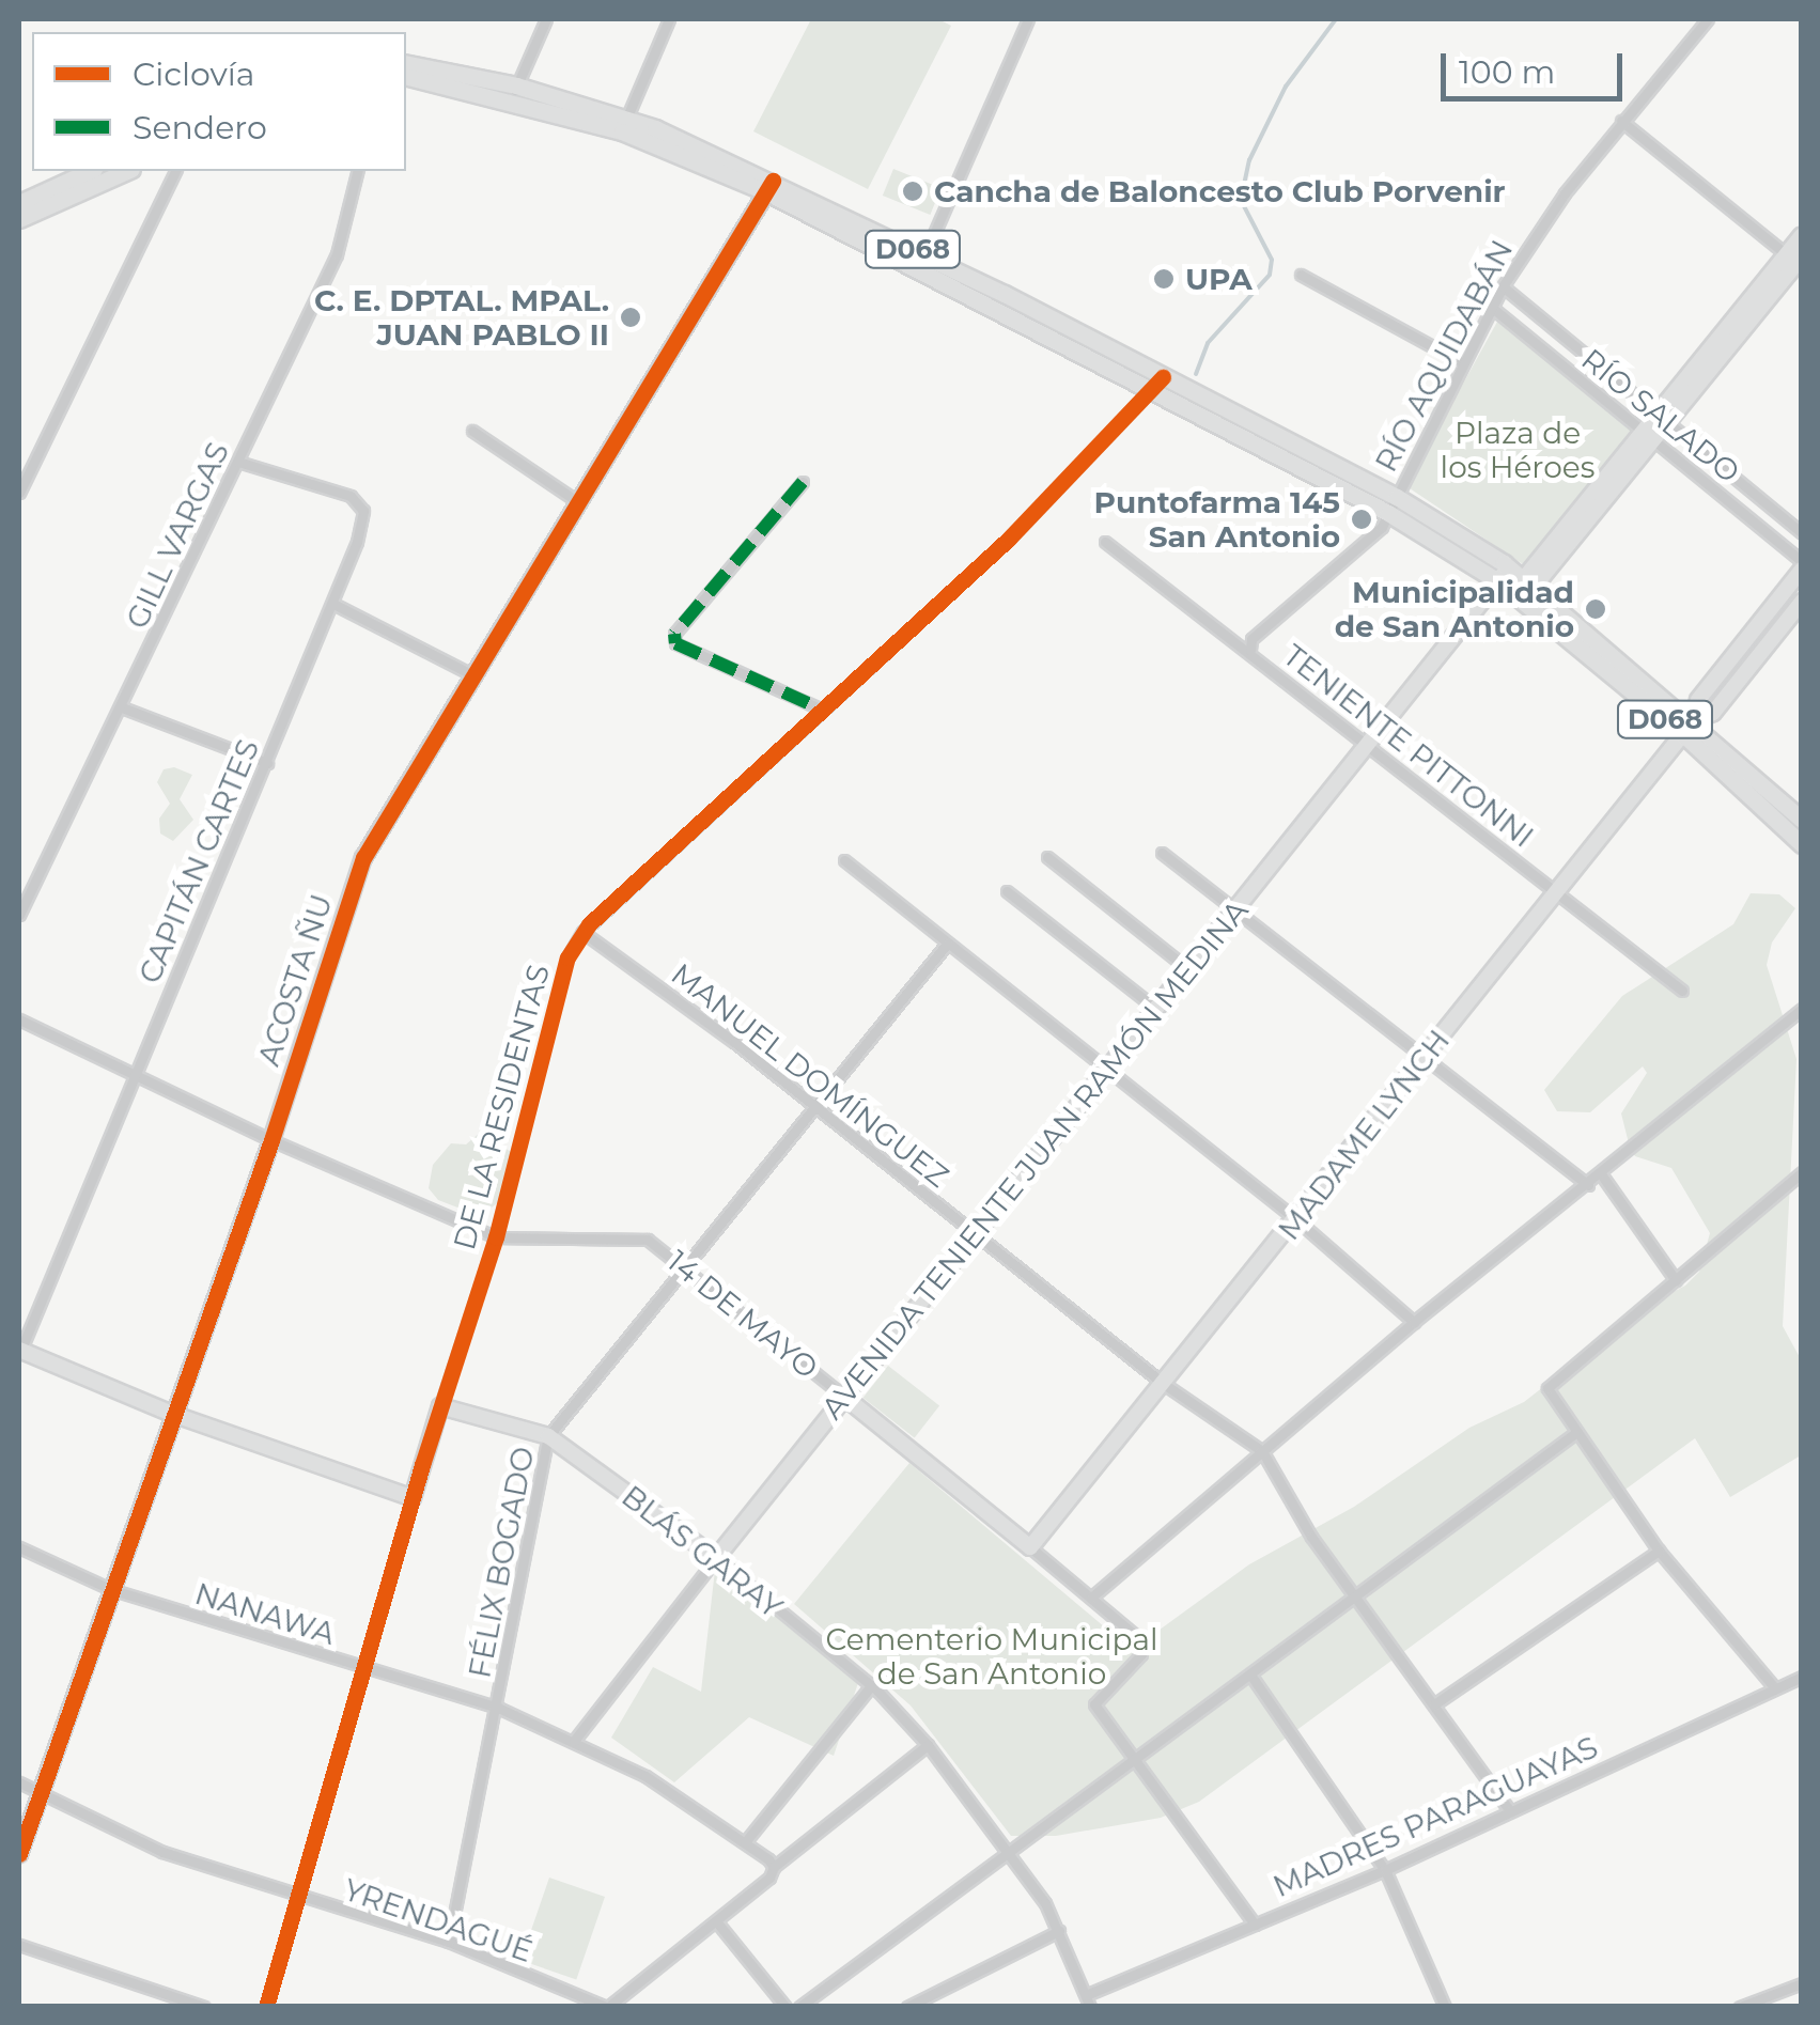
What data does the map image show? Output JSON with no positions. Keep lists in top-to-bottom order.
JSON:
{
  "streets": {
    "main road": ["D068"],
    "street": [
      "RÍO AQUIDABÁN",
      "RÍO SALADO",
      "GILL VARGAS",
      "TENIENTE PITTONNI",
      "CAPITÁN CARTES",
      "ACOSTA ÑU",
      "MANUEL DOMÍNGUEZ",
      "DE LA RESIDENTAS",
      "MADAME LYNCH",
      "AVENIDA TENIENTE JUAN RAMÓN MEDINA",
      "14 DE MAYO",
      "BLÁS GARAY",
      "FÉLIX BOGADO",
      "NANAWA",
      "MADRES PARAGUAYAS",
      "YRENDAGUÉ"
    ]
  },
  "crossings": [
    ["D068", "RÍO AQUIDABÁN"],
    ["D068", "ACOSTA ÑU"],
    ["D068", "DE LA RESIDENTAS"],
    ["D068", "MADAME LYNCH"],
    ["D068", "AVENIDA TENIENTE JUAN RAMÓN MEDINA"],
    ["RÍO AQUIDABÁN", "RÍO SALADO"],
    ["RÍO AQUIDABÁN", "TENIENTE PITTONNI"],
    ["RÍO SALADO", "AVENIDA TENIENTE JUAN RAMÓN MEDINA"],
    ["GILL VARGAS", "CAPITÁN CARTES"],
    ["TENIENTE PITTONNI", "MADAME LYNCH"],
    ["TENIENTE PITTONNI", "AVENIDA TENIENTE JUAN RAMÓN MEDINA"],
    ["CAPITÁN CARTES", "14 DE MAYO"],
    ["ACOSTA ÑU", "14 DE MAYO"],
    ["ACOSTA ÑU", "NANAWA"],
    ["ACOSTA ÑU", "YRENDAGUÉ"],
    ["MANUEL DOMÍNGUEZ", "DE LA RESIDENTAS"],
    ["MANUEL DOMÍNGUEZ", "MADAME LYNCH"],
    ["MANUEL DOMÍNGUEZ", "AVENIDA TENIENTE JUAN RAMÓN MEDINA"],
    ["MANUEL DOMÍNGUEZ", "FÉLIX BOGADO"],
    ["DE LA RESIDENTAS", "14 DE MAYO"],
    ["DE LA RESIDENTAS", "BLÁS GARAY"],
    ["DE LA RESIDENTAS", "NANAWA"],
    ["DE LA RESIDENTAS", "YRENDAGUÉ"],
    ["MADAME LYNCH", "14 DE MAYO"],
    ["AVENIDA TENIENTE JUAN RAMÓN MEDINA", "14 DE MAYO"],
    ["AVENIDA TENIENTE JUAN RAMÓN MEDINA", "BLÁS GARAY"],
    ["AVENIDA TENIENTE JUAN RAMÓN MEDINA", "NANAWA"],
    ["14 DE MAYO", "FÉLIX BOGADO"],
    ["BLÁS GARAY", "FÉLIX BOGADO"],
    ["BLÁS GARAY", "MADRES PARAGUAYAS"],
    ["FÉLIX BOGADO", "NANAWA"],
    ["FÉLIX BOGADO", "YRENDAGUÉ"]
  ],
  "parks": ["Plaza de los Héroes", "Cementerio Municipal de San Antonio"],
  "places": [
    "Cancha de Baloncesto Club Porvenir",
    "UPA",
    "C. E. DPTAL. MPAL. JUAN PABLO II",
    "Puntofarma 145 San Antonio",
    "Municipalidad de San Antonio"
  ],
  "legend": ["Ciclovía", "Sendero"],
  "scale_bar": "100 m"
}
